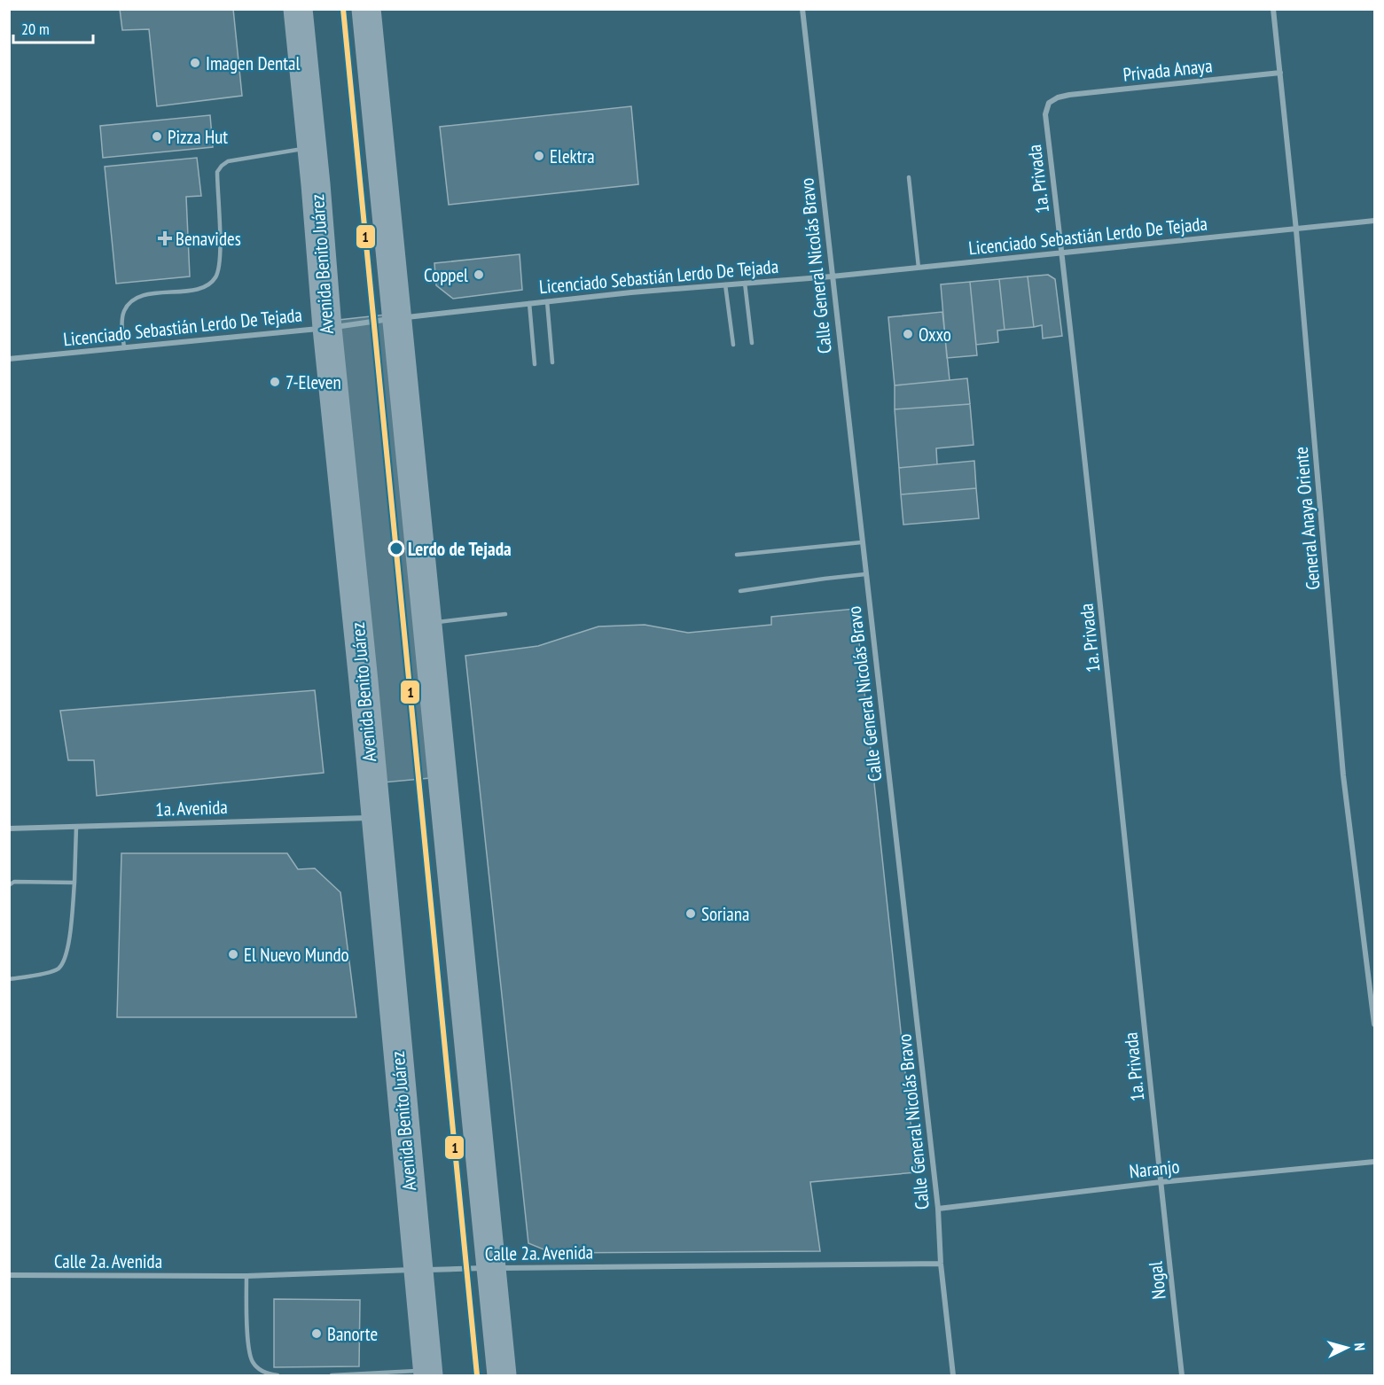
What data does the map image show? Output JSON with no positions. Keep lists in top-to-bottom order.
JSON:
{
  "streets": {
    "main road": ["Avenida Benito Juárez"],
    "street": [
      "Privada Anaya",
      "1a. Privada",
      "Licenciado Sebastián Lerdo De Tejada",
      "Calle General Nicolás Bravo",
      "General Anaya Oriente",
      "1a. Avenida",
      "Naranjo",
      "Calle 2a. Avenida",
      "Nogal"
    ]
  },
  "crossings": [
    ["Privada Anaya", "1a. Privada"],
    ["Privada Anaya", "General Anaya Oriente"],
    ["1a. Privada", "Licenciado Sebastián Lerdo De Tejada"],
    ["1a. Privada", "Naranjo"],
    ["1a. Privada", "Nogal"],
    ["Licenciado Sebastián Lerdo De Tejada", "Avenida Benito Juárez"],
    ["Licenciado Sebastián Lerdo De Tejada", "Calle General Nicolás Bravo"],
    ["Licenciado Sebastián Lerdo De Tejada", "General Anaya Oriente"],
    ["Avenida Benito Juárez", "1a. Avenida"],
    ["Avenida Benito Juárez", "Calle 2a. Avenida"],
    ["Calle General Nicolás Bravo", "Naranjo"],
    ["Calle General Nicolás Bravo", "Calle 2a. Avenida"],
    ["Naranjo", "Nogal"]
  ],
  "places": {
    "other": [
      "Imagen Dental",
      "Pizza Hut",
      "Elektra",
      "Coppel",
      "Oxxo",
      "7-Eleven",
      "Lerdo de Tejada",
      "Soriana",
      "El Nuevo Mundo",
      "Banorte"
    ],
    "health": ["Benavides"]
  },
  "lines": ["transit line 1"],
  "scale_bar": "20 m",
  "north": "right"
}
